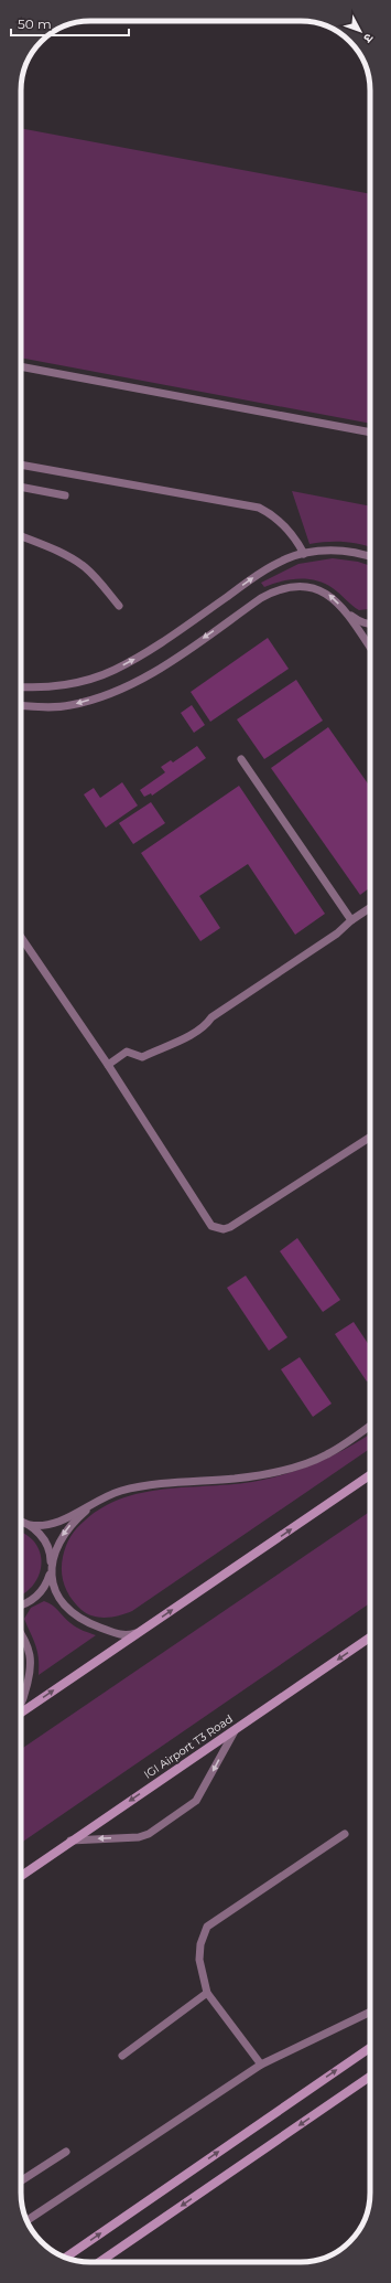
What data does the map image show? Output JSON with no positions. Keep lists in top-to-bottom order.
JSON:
{
  "streets": {
    "main road": ["IGI Airport T3 Road"]
  },
  "one_way": ["IGI Airport T3 Road"],
  "scale_bar": "50 m",
  "north": "bottom right"
}
